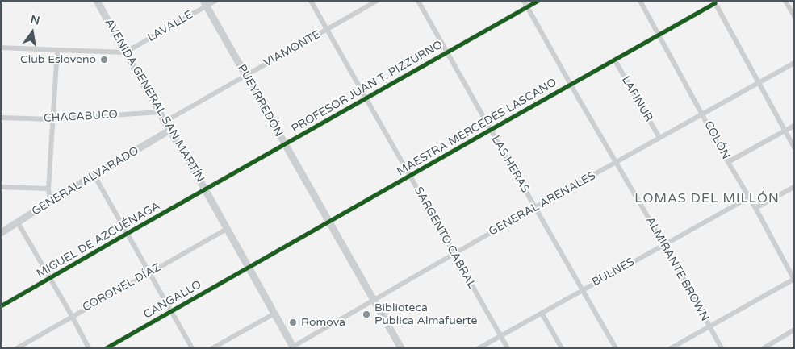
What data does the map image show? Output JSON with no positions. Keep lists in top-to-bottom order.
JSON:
{
  "streets": {
    "street": [
      "LAVALLE",
      "VIAMONTE",
      "PROFESOR JUAN T. PIZZURNO",
      "LAFINUR",
      "AVENIDA GENERAL SAN MARTÍN",
      "PUEYRREDÓN",
      "CHACABUCO",
      "MAESTRA MERCEDES LASCANO",
      "COLÓN",
      "LAS HERAS",
      "GENERAL ALVARADO",
      "GENERAL ARENALES",
      "SARGENTO CABRAL",
      "MIGUEL DE AZCUÉNAGA",
      "ALMIRANTE BROWN",
      "BULNES",
      "CORONEL DÍAZ",
      "CANGALLO"
    ]
  },
  "crossings": [
    ["LAVALLE", "AVENIDA GENERAL SAN MARTÍN"],
    ["LAVALLE", "PUEYRREDÓN"],
    ["VIAMONTE", "AVENIDA GENERAL SAN MARTÍN"],
    ["VIAMONTE", "PUEYRREDÓN"],
    ["VIAMONTE", "SARGENTO CABRAL"],
    ["PROFESOR JUAN T. PIZZURNO", "AVENIDA GENERAL SAN MARTÍN"],
    ["PROFESOR JUAN T. PIZZURNO", "PUEYRREDÓN"],
    ["PROFESOR JUAN T. PIZZURNO", "LAS HERAS"],
    ["PROFESOR JUAN T. PIZZURNO", "SARGENTO CABRAL"],
    ["PROFESOR JUAN T. PIZZURNO", "MIGUEL DE AZCUÉNAGA"],
    ["PROFESOR JUAN T. PIZZURNO", "ALMIRANTE BROWN"],
    ["LAFINUR", "MAESTRA MERCEDES LASCANO"],
    ["LAFINUR", "GENERAL ARENALES"],
    ["AVENIDA GENERAL SAN MARTÍN", "CHACABUCO"],
    ["AVENIDA GENERAL SAN MARTÍN", "MAESTRA MERCEDES LASCANO"],
    ["AVENIDA GENERAL SAN MARTÍN", "GENERAL ALVARADO"],
    ["AVENIDA GENERAL SAN MARTÍN", "GENERAL ARENALES"],
    ["AVENIDA GENERAL SAN MARTÍN", "MIGUEL DE AZCUÉNAGA"],
    ["AVENIDA GENERAL SAN MARTÍN", "CORONEL DÍAZ"],
    ["AVENIDA GENERAL SAN MARTÍN", "CANGALLO"],
    ["PUEYRREDÓN", "MAESTRA MERCEDES LASCANO"],
    ["PUEYRREDÓN", "GENERAL ARENALES"],
    ["MAESTRA MERCEDES LASCANO", "COLÓN"],
    ["MAESTRA MERCEDES LASCANO", "LAS HERAS"],
    ["MAESTRA MERCEDES LASCANO", "SARGENTO CABRAL"],
    ["MAESTRA MERCEDES LASCANO", "ALMIRANTE BROWN"],
    ["MAESTRA MERCEDES LASCANO", "CANGALLO"],
    ["COLÓN", "GENERAL ARENALES"],
    ["COLÓN", "BULNES"],
    ["LAS HERAS", "GENERAL ARENALES"],
    ["LAS HERAS", "BULNES"],
    ["GENERAL ARENALES", "SARGENTO CABRAL"],
    ["GENERAL ARENALES", "ALMIRANTE BROWN"],
    ["SARGENTO CABRAL", "BULNES"],
    ["ALMIRANTE BROWN", "BULNES"]
  ],
  "districts": ["LOMAS DEL MILLÓN"],
  "places": ["Club Esloveno", "Biblioteca Publica Almafuerte", "Romova"],
  "north": "top"
}
